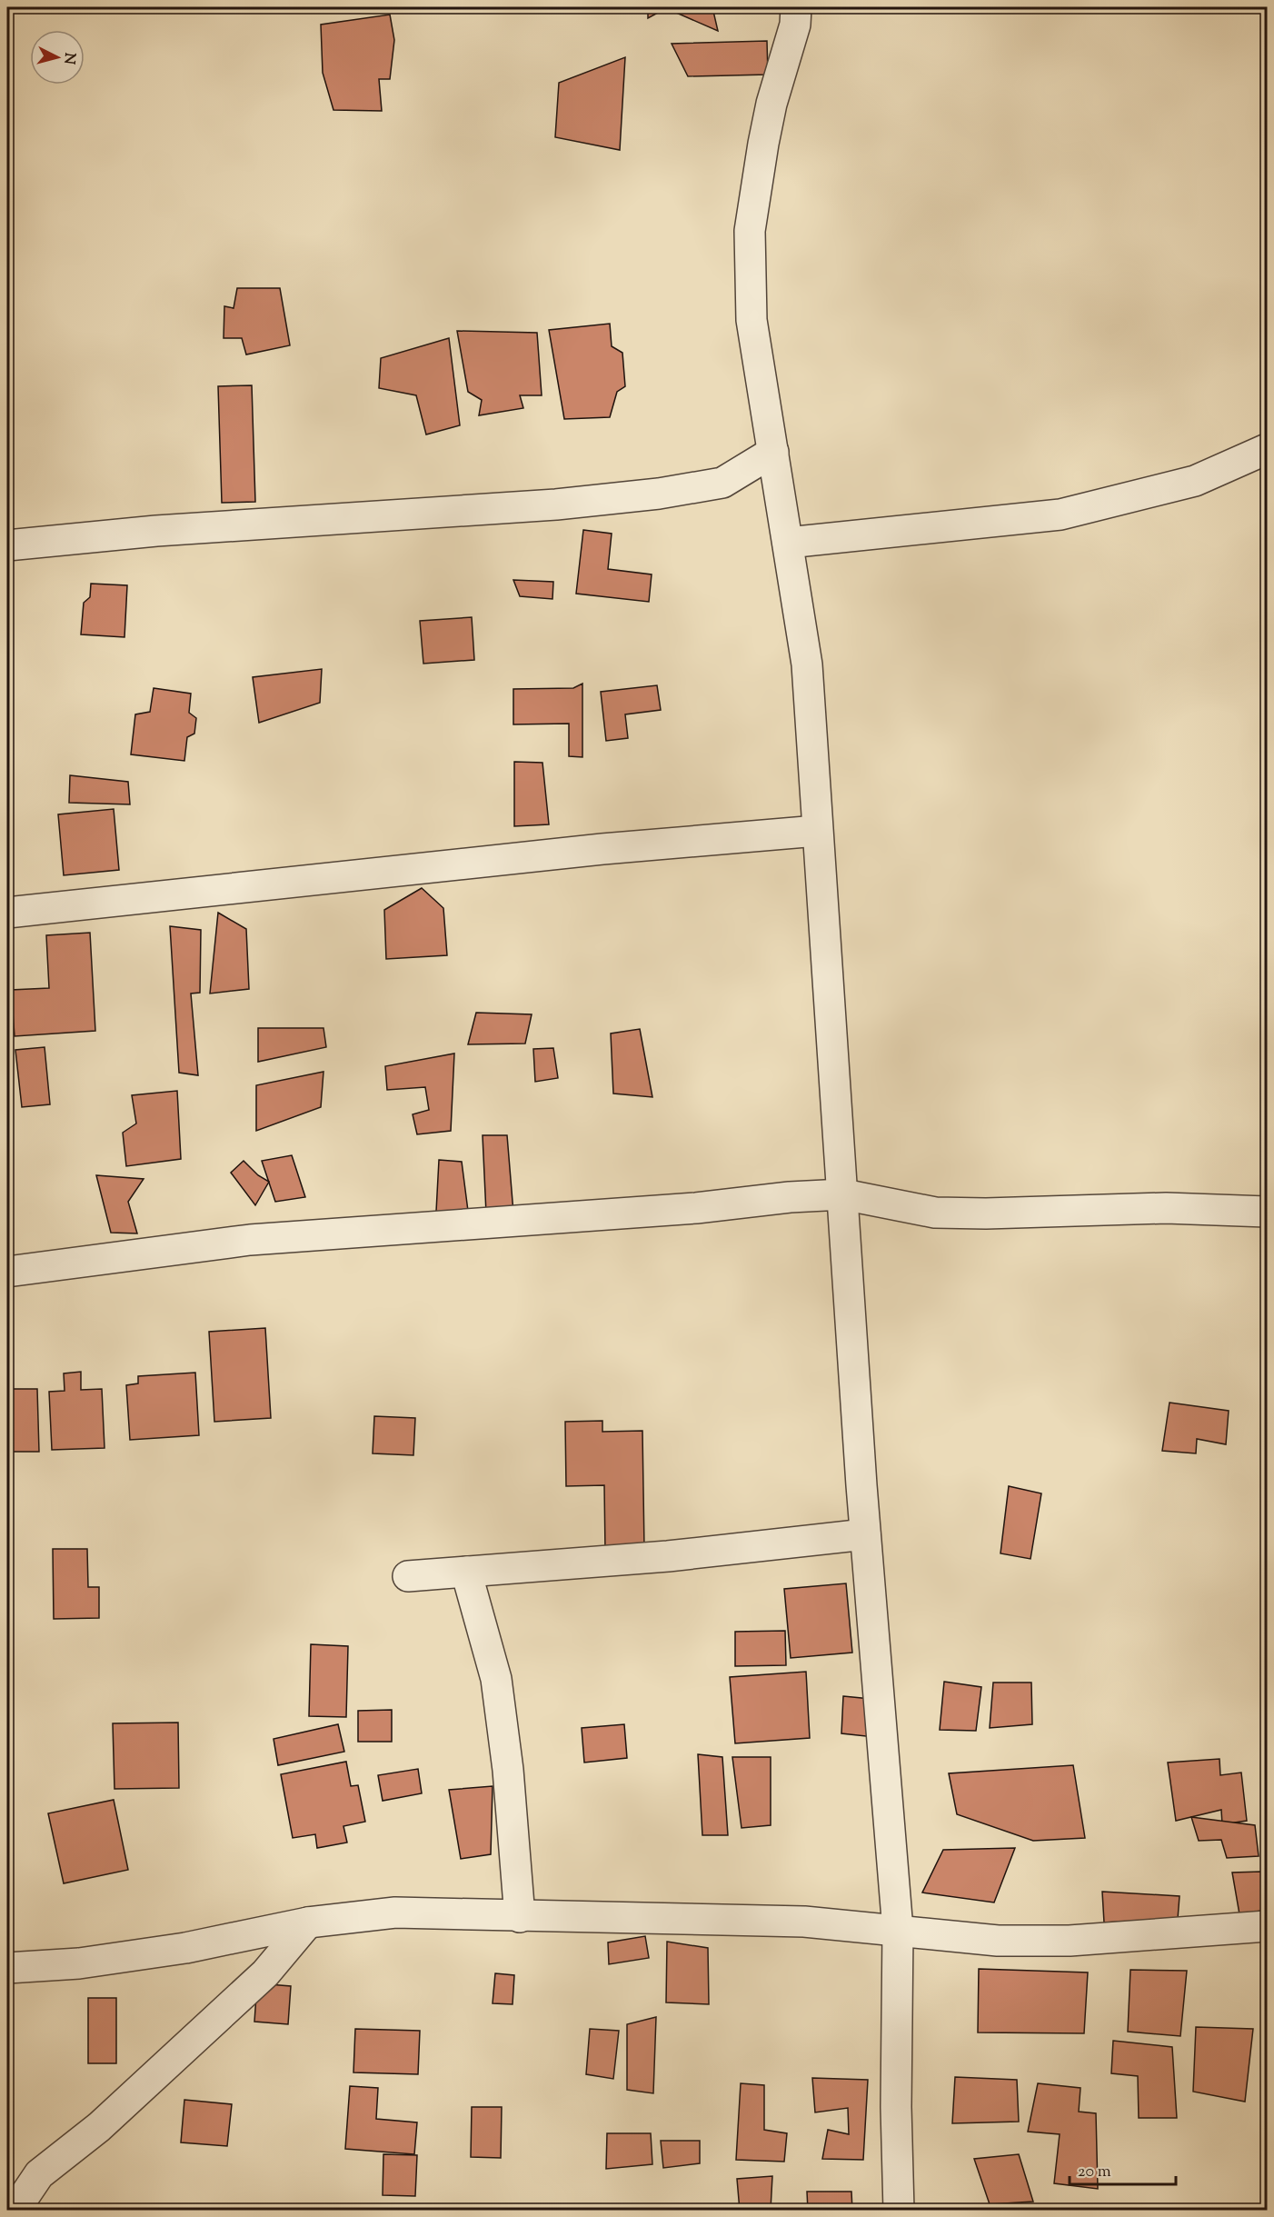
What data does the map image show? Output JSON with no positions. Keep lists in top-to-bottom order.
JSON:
{
  "scale_bar": "20 m",
  "north": "right"
}
